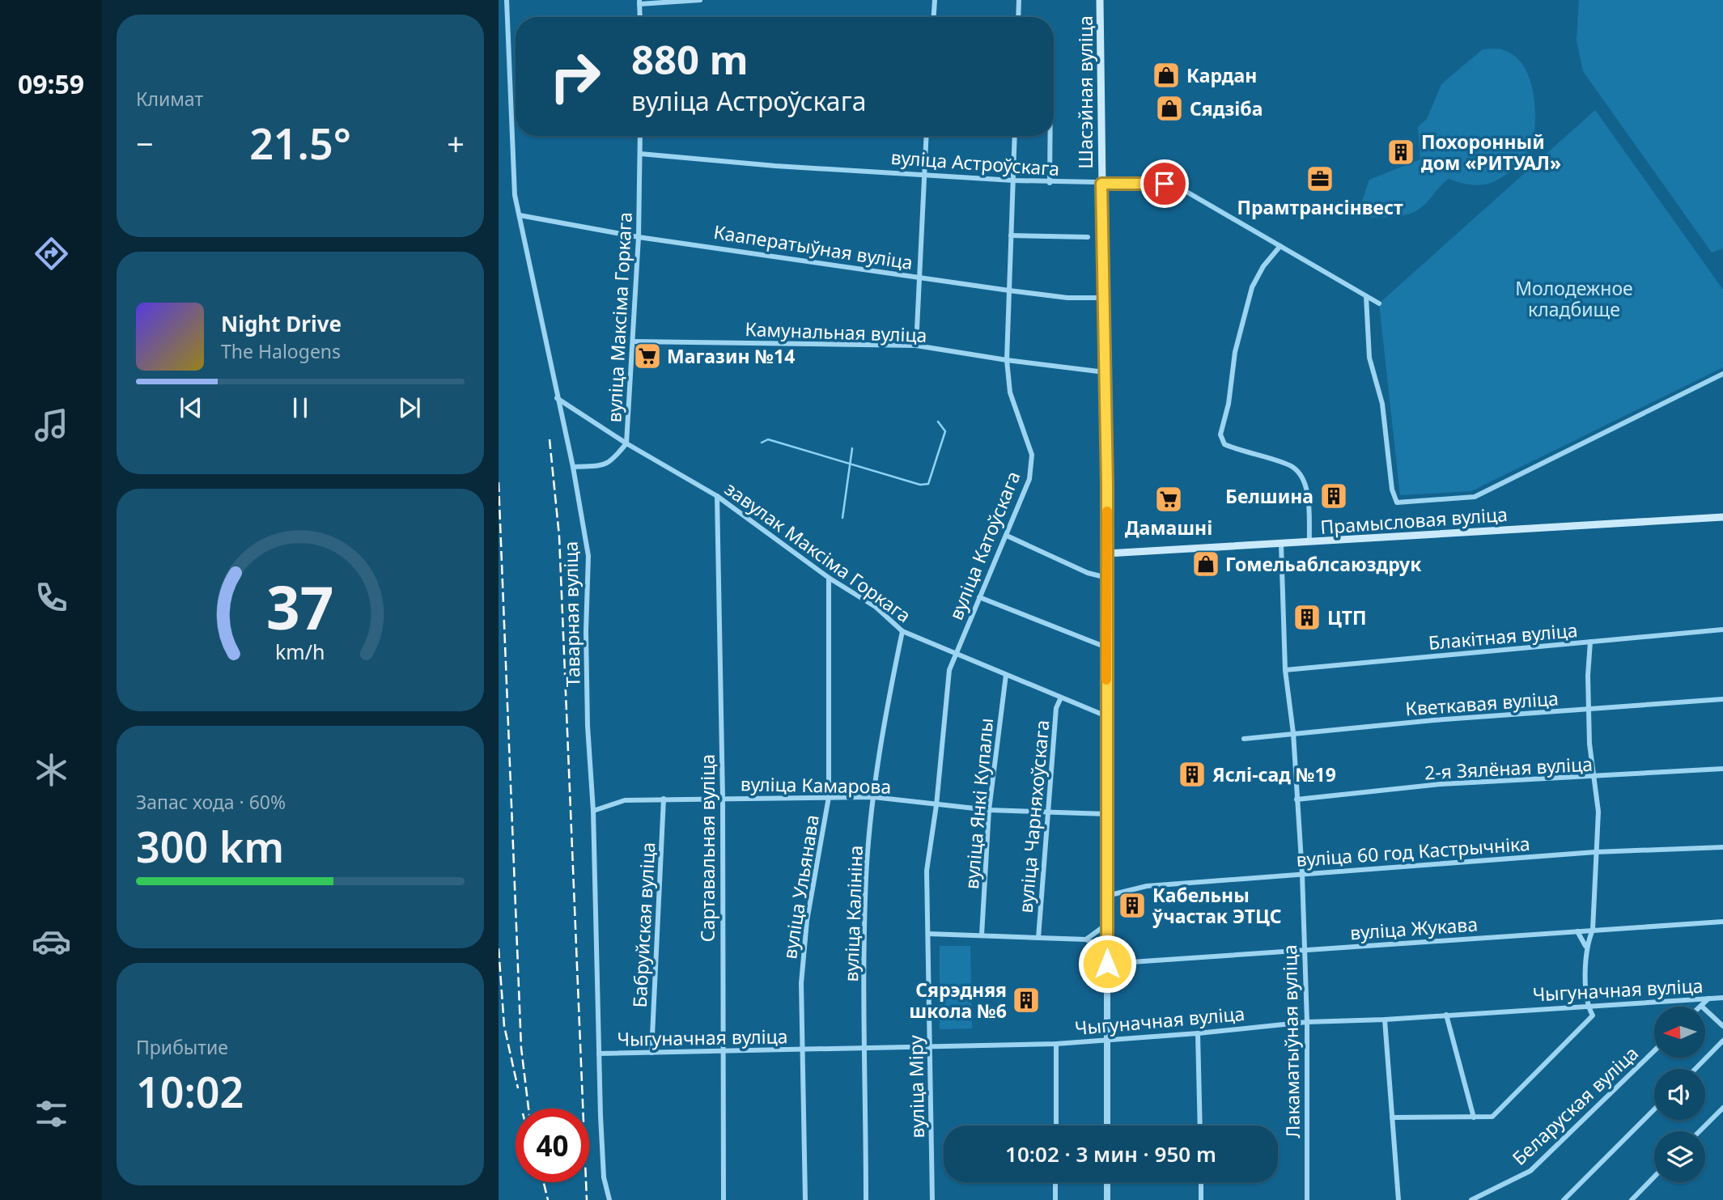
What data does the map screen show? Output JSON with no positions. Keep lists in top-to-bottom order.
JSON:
{
  "streets": {
    "main road": ["Шасэйная вуліца", "Прамысловая вуліца"],
    "street": [
      "вуліца Астроўскага",
      "Кааператыўная вуліца",
      "вуліца Максіма Горкага",
      "Камунальная вуліца",
      "вуліца Катоўскага",
      "завулак Максіма Горкага",
      "Таварная вуліца",
      "Блакітная вуліца",
      "Кветкавая вуліца",
      "2-я Зялёная вуліца",
      "вуліца Камарова",
      "вуліца Янкі Купалы",
      "вуліца Чарняхоўскага",
      "Сартавальная вуліца",
      "вуліца 60 год Кастрычніка",
      "вуліца Ульянава",
      "вуліца Калініна",
      "Бабруйская вуліца",
      "вуліца Жукава",
      "Чыгуначная вуліца",
      "Лакаматыўная вуліца",
      "вуліца Міру",
      "Беларуская вуліца"
    ]
  },
  "crossings": [
    ["Шасэйная вуліца", "вуліца Астроўскага"],
    ["Шасэйная вуліца", "Кааператыўная вуліца"],
    ["Шасэйная вуліца", "Камунальная вуліца"],
    ["Шасэйная вуліца", "Прамысловая вуліца"],
    ["Шасэйная вуліца", "завулак Максіма Горкага"],
    ["Шасэйная вуліца", "вуліца Камарова"],
    ["Шасэйная вуліца", "вуліца 60 год Кастрычніка"],
    ["Шасэйная вуліца", "вуліца Жукава"],
    ["Шасэйная вуліца", "Чыгуначная вуліца"],
    ["вуліца Астроўскага", "вуліца Максіма Горкага"],
    ["вуліца Астроўскага", "вуліца Катоўскага"],
    ["Кааператыўная вуліца", "вуліца Максіма Горкага"],
    ["Кааператыўная вуліца", "вуліца Катоўскага"],
    ["Кааператыўная вуліца", "Таварная вуліца"],
    ["вуліца Максіма Горкага", "Камунальная вуліца"],
    ["вуліца Максіма Горкага", "завулак Максіма Горкага"],
    ["вуліца Максіма Горкага", "Таварная вуліца"],
    ["Камунальная вуліца", "вуліца Катоўскага"],
    ["Прамысловая вуліца", "Лакаматыўная вуліца"],
    ["вуліца Катоўскага", "завулак Максіма Горкага"],
    ["вуліца Катоўскага", "вуліца Камарова"],
    ["вуліца Катоўскага", "вуліца Міру"],
    ["завулак Максіма Горкага", "Таварная вуліца"],
    ["завулак Максіма Горкага", "вуліца Янкі Купалы"],
    ["завулак Максіма Горкага", "вуліца Чарняхоўскага"],
    ["завулак Максіма Горкага", "Сартавальная вуліца"],
    ["завулак Максіма Горкага", "вуліца Ульянава"],
    ["завулак Максіма Горкага", "вуліца Калініна"],
    ["Таварная вуліца", "вуліца Камарова"],
    ["Таварная вуліца", "Чыгуначная вуліца"],
    ["Блакітная вуліца", "Лакаматыўная вуліца"],
    ["Кветкавая вуліца", "Лакаматыўная вуліца"],
    ["2-я Зялёная вуліца", "Лакаматыўная вуліца"],
    ["вуліца Камарова", "вуліца Янкі Купалы"],
    ["вуліца Камарова", "вуліца Чарняхоўскага"],
    ["вуліца Камарова", "Сартавальная вуліца"],
    ["вуліца Камарова", "вуліца Ульянава"],
    ["вуліца Камарова", "вуліца Калініна"],
    ["вуліца Камарова", "Бабруйская вуліца"],
    ["Сартавальная вуліца", "Чыгуначная вуліца"],
    ["вуліца 60 год Кастрычніка", "Лакаматыўная вуліца"],
    ["вуліца Ульянава", "Чыгуначная вуліца"],
    ["вуліца Калініна", "Чыгуначная вуліца"],
    ["Бабруйская вуліца", "Чыгуначная вуліца"],
    ["вуліца Жукава", "Лакаматыўная вуліца"],
    ["Чыгуначная вуліца", "Лакаматыўная вуліца"],
    ["Чыгуначная вуліца", "вуліца Міру"]
  ],
  "parks": ["Молодежное кладбище"],
  "places": {
    "shop": ["Кардан", "Сядзіба", "Гомельаблсаюздрук"],
    "building": [
      "Похоронный дом «РИТУАЛ»",
      "Белшина",
      "ЦТП",
      "Яслі-сад №19",
      "Кабельны ўчастак ЭТЦС",
      "Сярэдняя школа №6"
    ],
    "office": ["Прамтрансінвест"],
    "supermarket": ["Магазин №14", "Дамашні"]
  },
  "north": "left",
  "page": {
    "tabs": "09:59",
    "tile": [
      "Климат",
      ["Запас хода · 60%", "300 km"],
      ["Прибытие", "10:02"]
    ],
    "turn": ["880 m", "вуліца Астроўскага"],
    "heat": ["−", "21.5°", "+"],
    "song": ["Night Drive", "The Halogens"],
    "limit": "40",
    "trip": "10:02 · 3 мин · 950 m",
    "gauge": ["37", "km/h"]
  }
}
